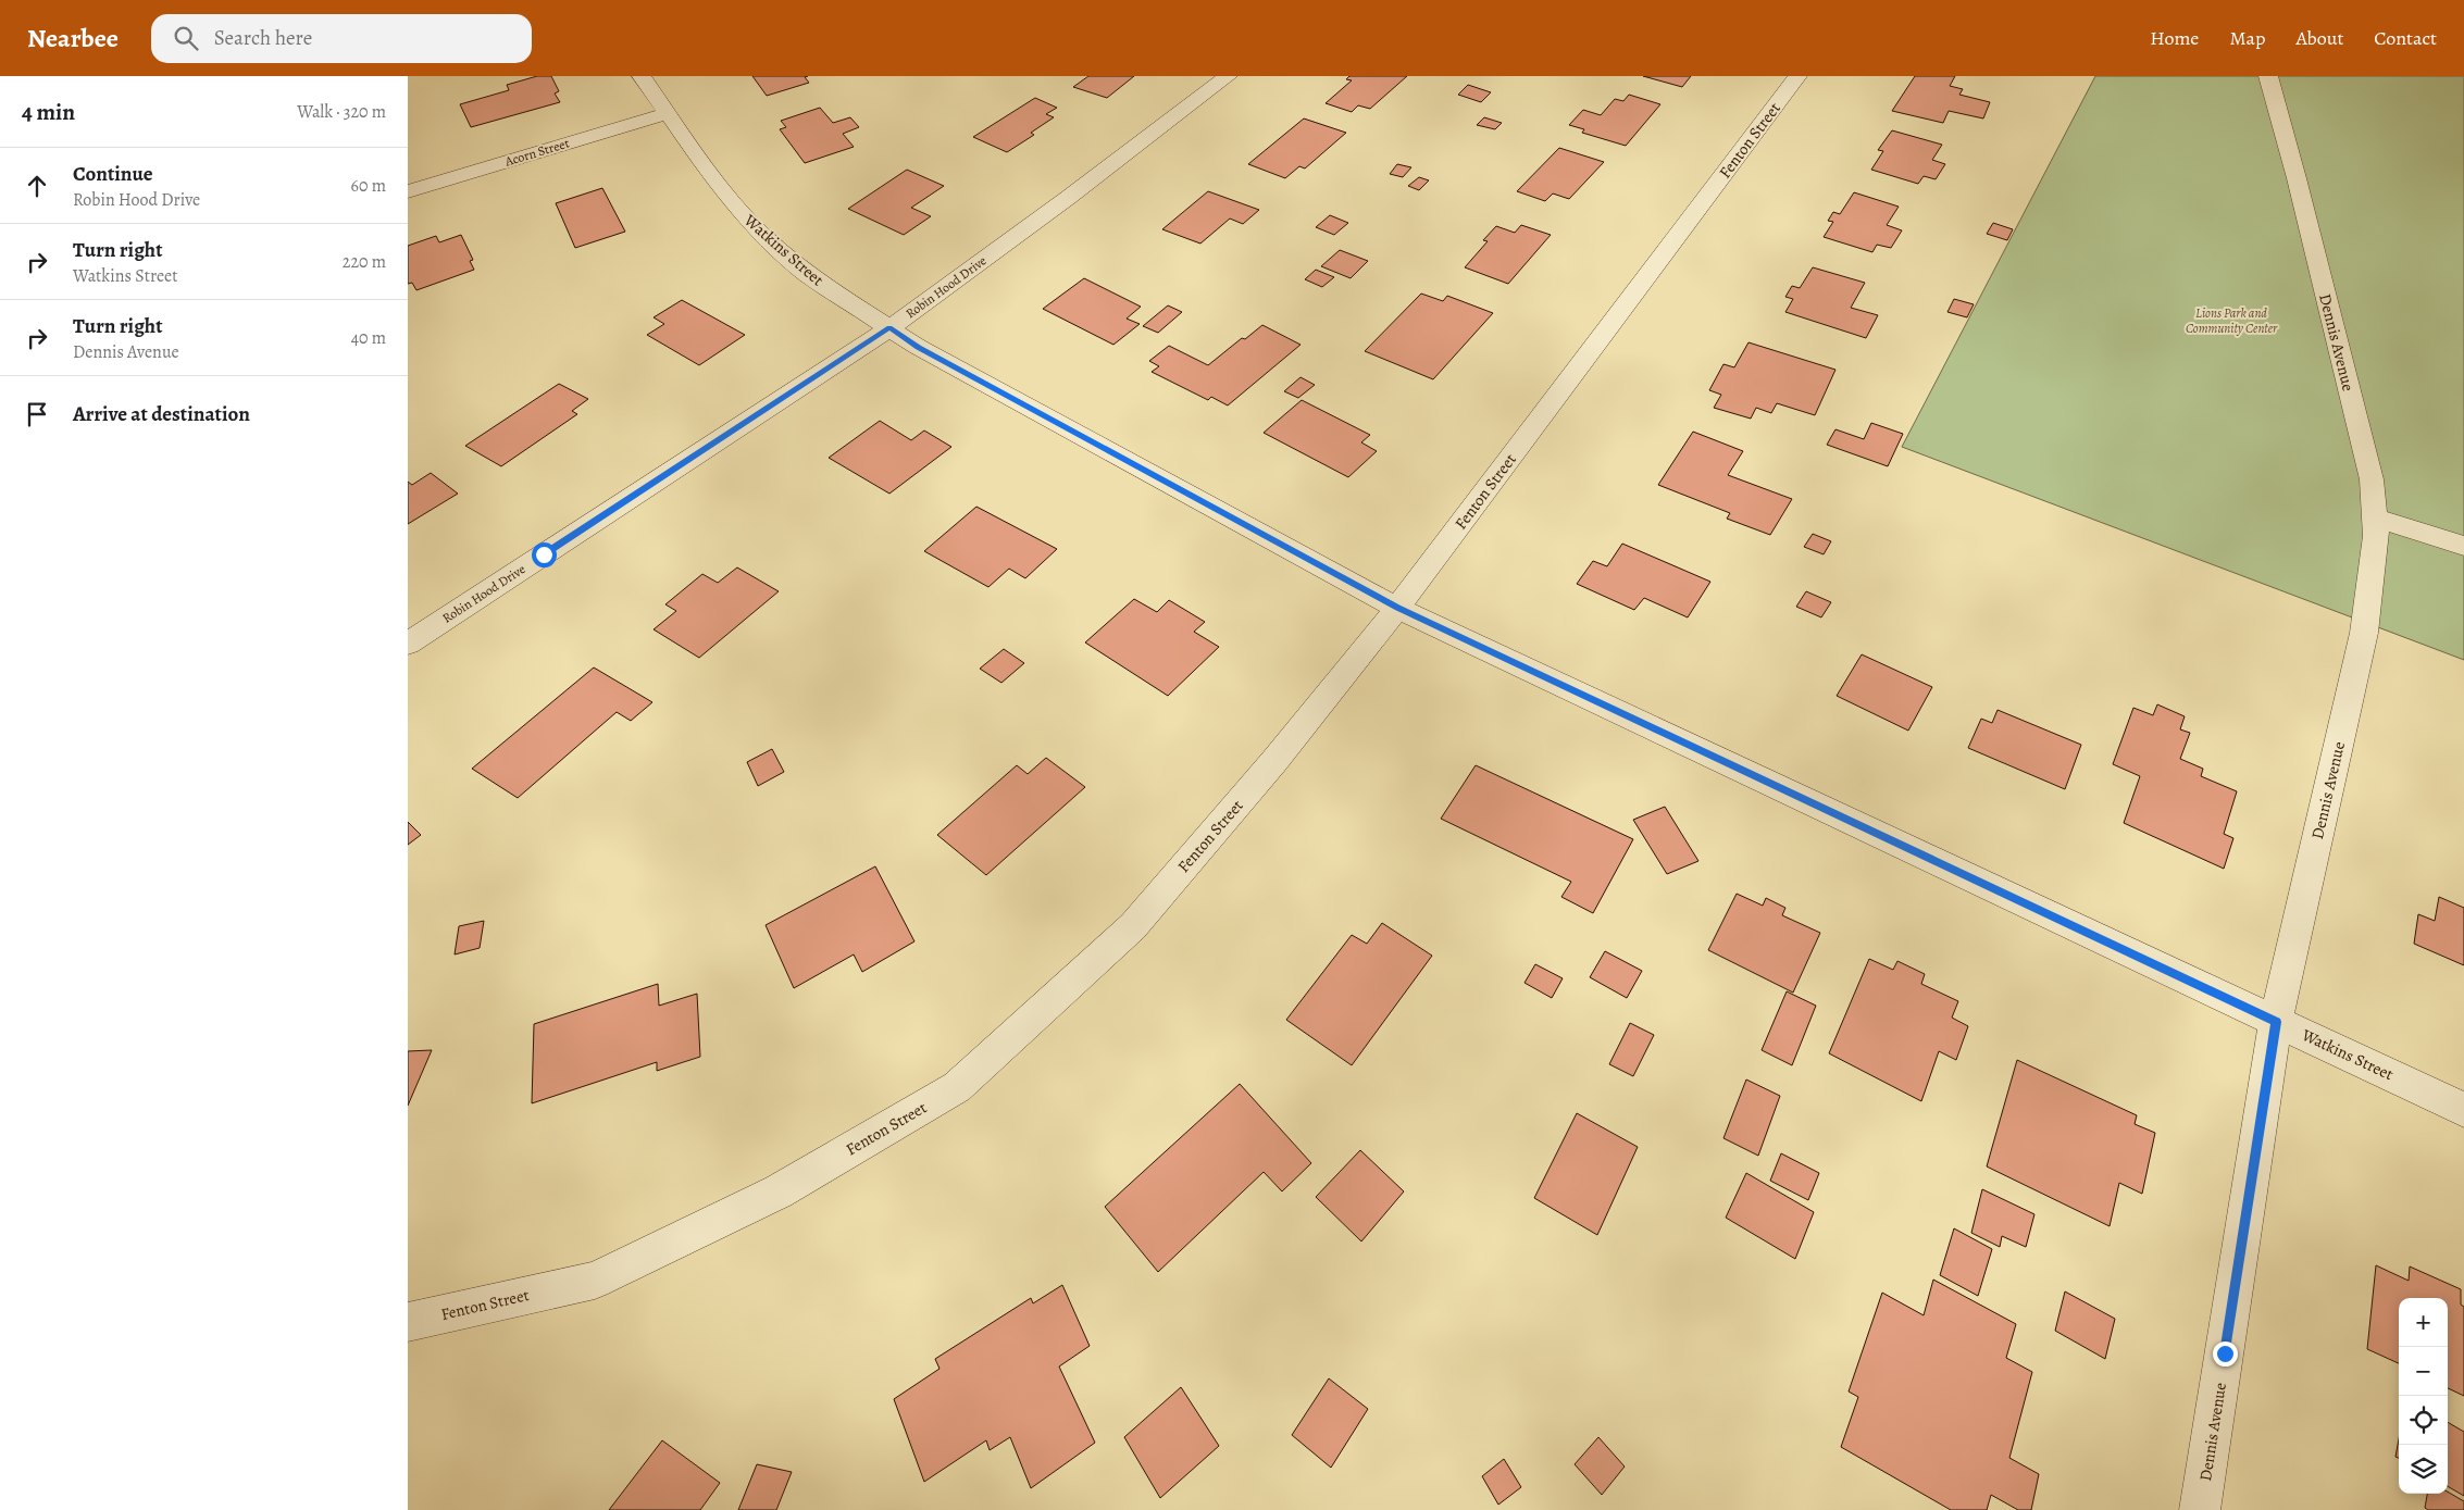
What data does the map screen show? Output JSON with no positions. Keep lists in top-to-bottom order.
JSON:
{
  "streets": {
    "street": [
      "Fenton Street",
      "Acorn Street",
      "Watkins Street",
      "Robin Hood Drive",
      "Dennis Avenue"
    ]
  },
  "crossings": [
    ["Fenton Street", "Watkins Street"],
    ["Acorn Street", "Watkins Street"],
    ["Watkins Street", "Robin Hood Drive"],
    ["Watkins Street", "Dennis Avenue"]
  ],
  "parks": ["Lions Park and Community Center"],
  "page": {
    "header": "Nearbee",
    "search": "Search here",
    "nav": [
      "Home",
      "Map",
      "About",
      "Contact"
    ],
    "heading": ["4 min", "Walk · 320 m"],
    "list": [
      ["Continue", "Robin Hood Drive", "60 m"],
      ["Turn right", "Watkins Street", "220 m"],
      ["Turn right", "Dennis Avenue", "40 m"],
      "Arrive at destination"
    ],
    "map_buttons": ["+", "−"]
  }
}
